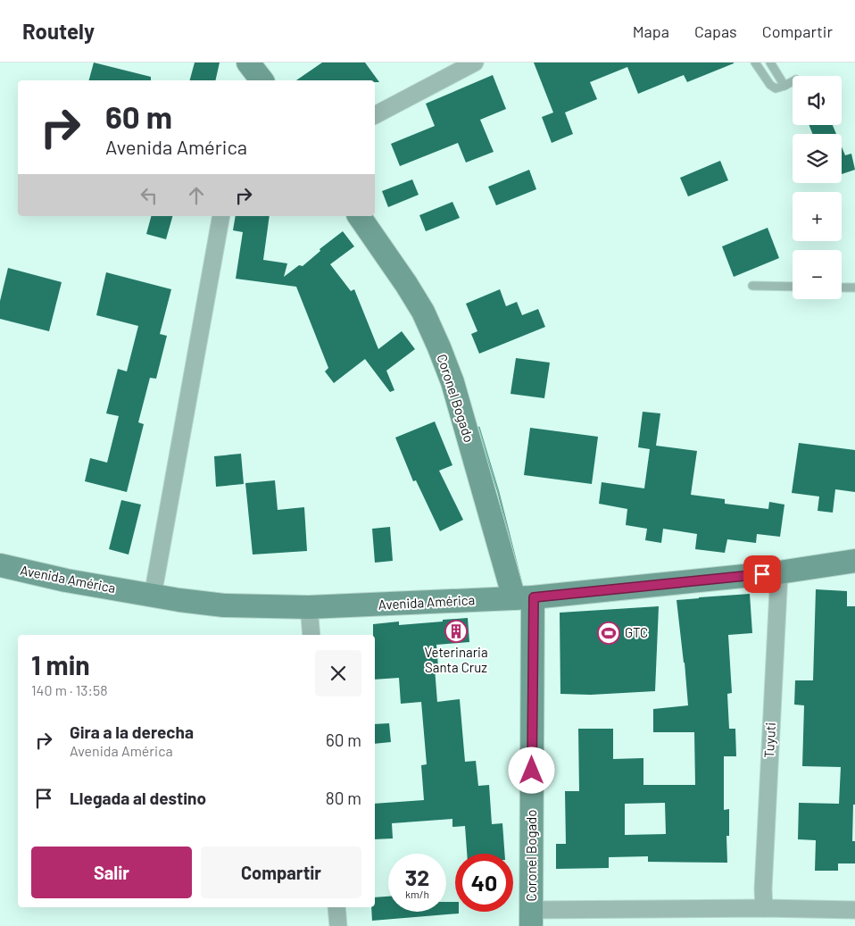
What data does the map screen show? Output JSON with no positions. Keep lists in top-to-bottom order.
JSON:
{
  "streets": {
    "main road": ["Coronel Bogado", "Avenida América"],
    "street": ["Tuyuti"]
  },
  "crossings": [
    ["Coronel Bogado", "Avenida América"],
    ["Avenida América", "Tuyuti"]
  ],
  "places": {
    "building": ["Veterinaria Santa Cruz"],
    "sports": ["GTC"]
  },
  "page": {
    "header": "Routely",
    "nav": ["Mapa", "Capas", "Compartir"],
    "map_buttons": ["+", "−"],
    "turn": ["60 m", "Avenida América"],
    "heading": ["1 min", "140 m · 13:58"],
    "list": [
      {
        "name": "Gira a la derecha",
        "note": "Avenida América",
        "value": "60 m"
      },
      {
        "name": "Llegada al destino",
        "value": "80 m"
      }
    ],
    "buttons": ["Salir", "Compartir"],
    "speed": "32 km/h",
    "limit": "40"
  }
}
